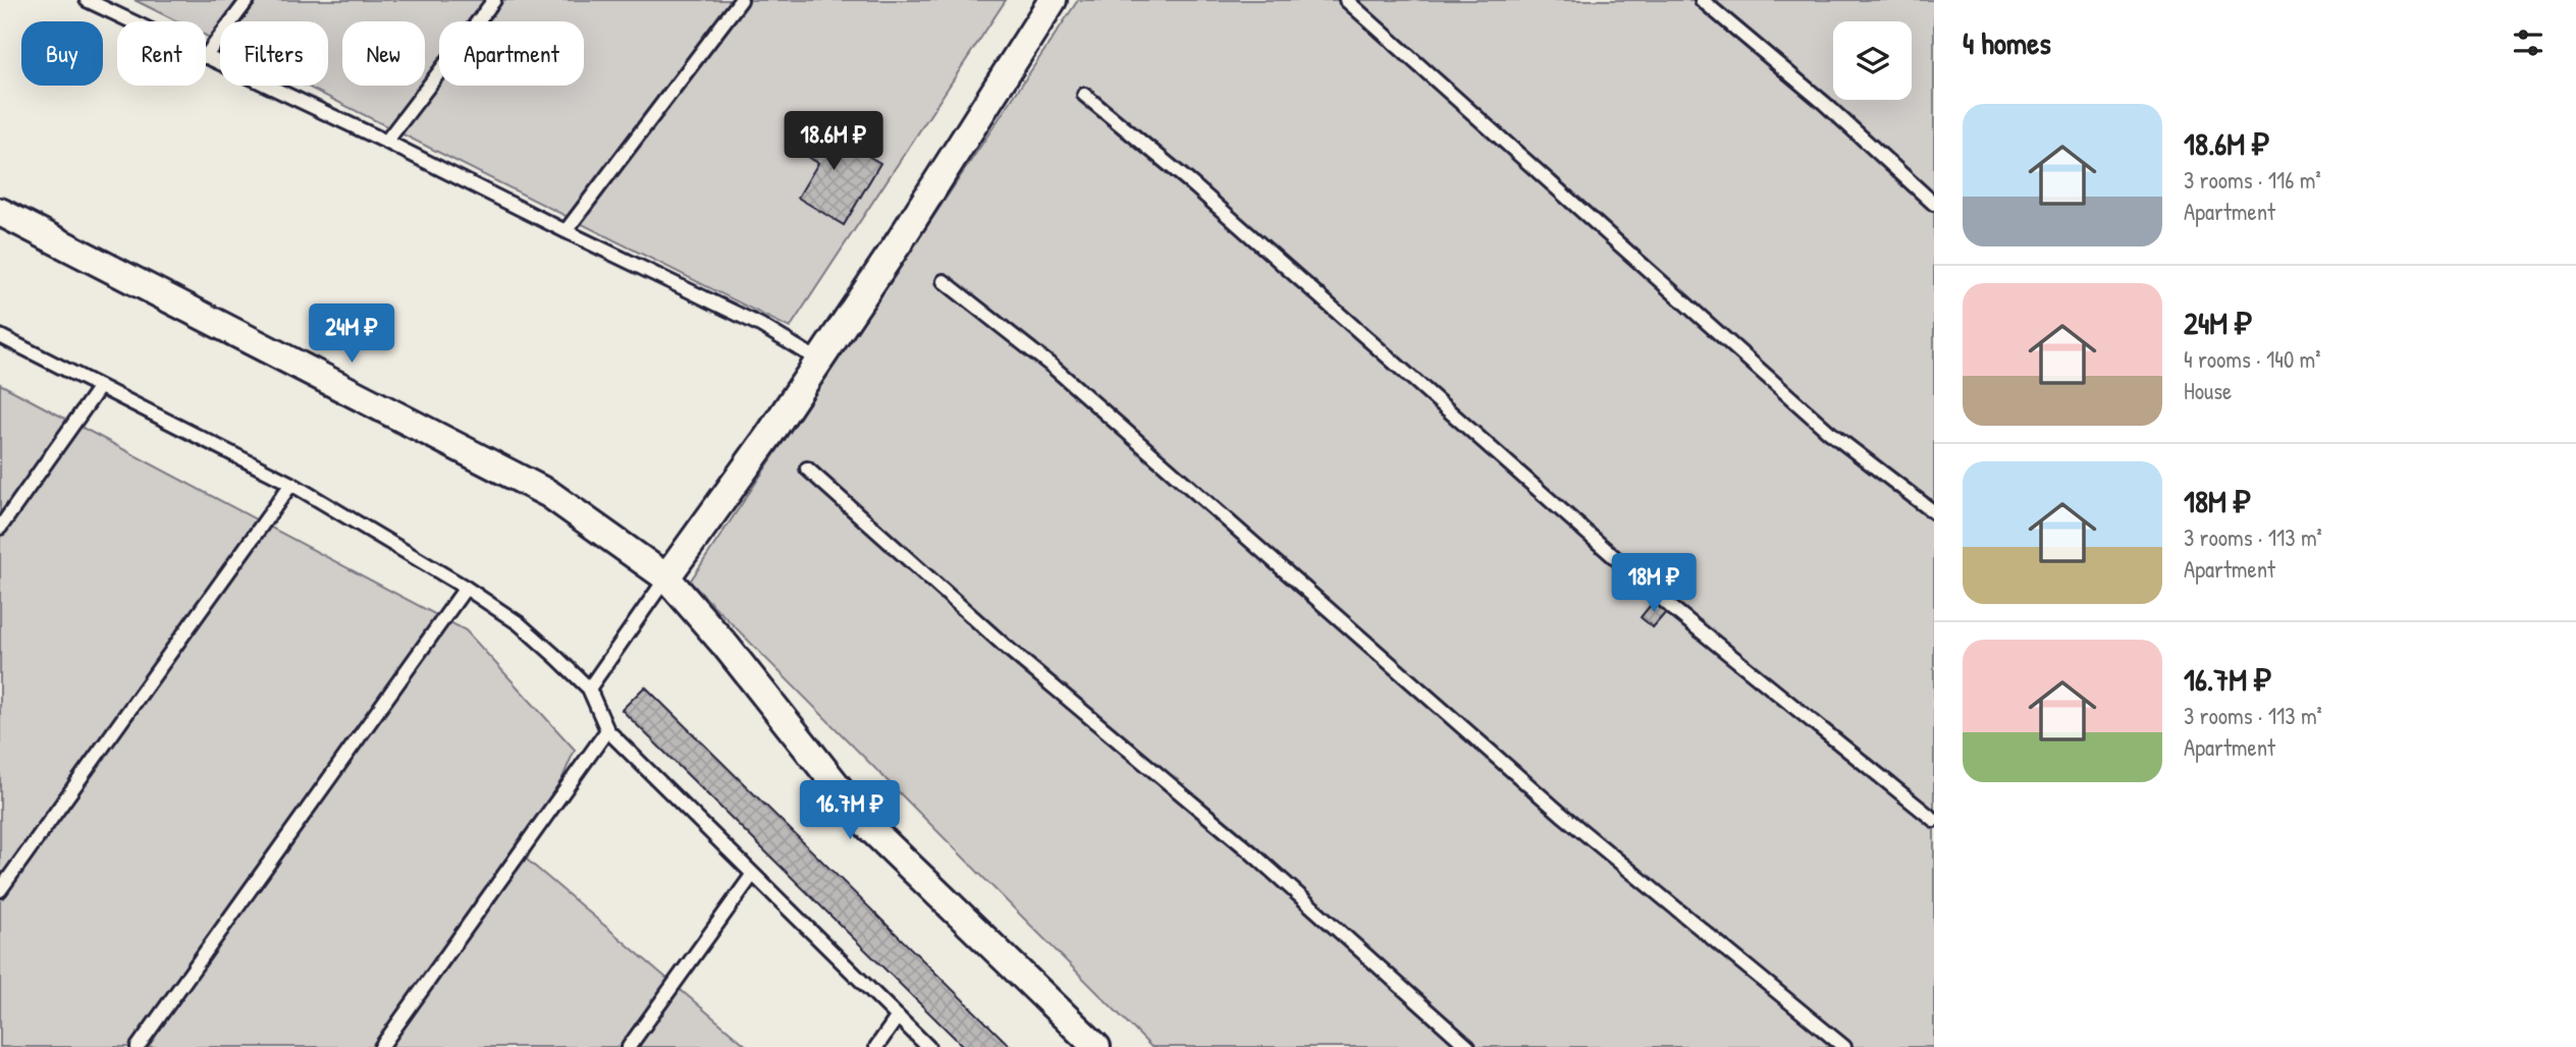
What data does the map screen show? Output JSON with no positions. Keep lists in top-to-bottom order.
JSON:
{
  "page": {
    "heading": "4 homes",
    "chip": [
      "Buy",
      "Rent",
      "Filters",
      "New",
      "Apartment"
    ],
    "list": [
      {
        "name": "18.6M ₽",
        "note": "3 rooms · 116 m² · Apartment"
      },
      {
        "name": "24M ₽",
        "note": "4 rooms · 140 m² · House"
      },
      {
        "name": "18M ₽",
        "note": "3 rooms · 113 m² · Apartment"
      },
      {
        "name": "16.7M ₽",
        "note": "3 rooms · 113 m² · Apartment"
      }
    ],
    "price": [
      "18.6M ₽",
      "24M ₽",
      "18M ₽",
      "16.7M ₽"
    ]
  }
}
